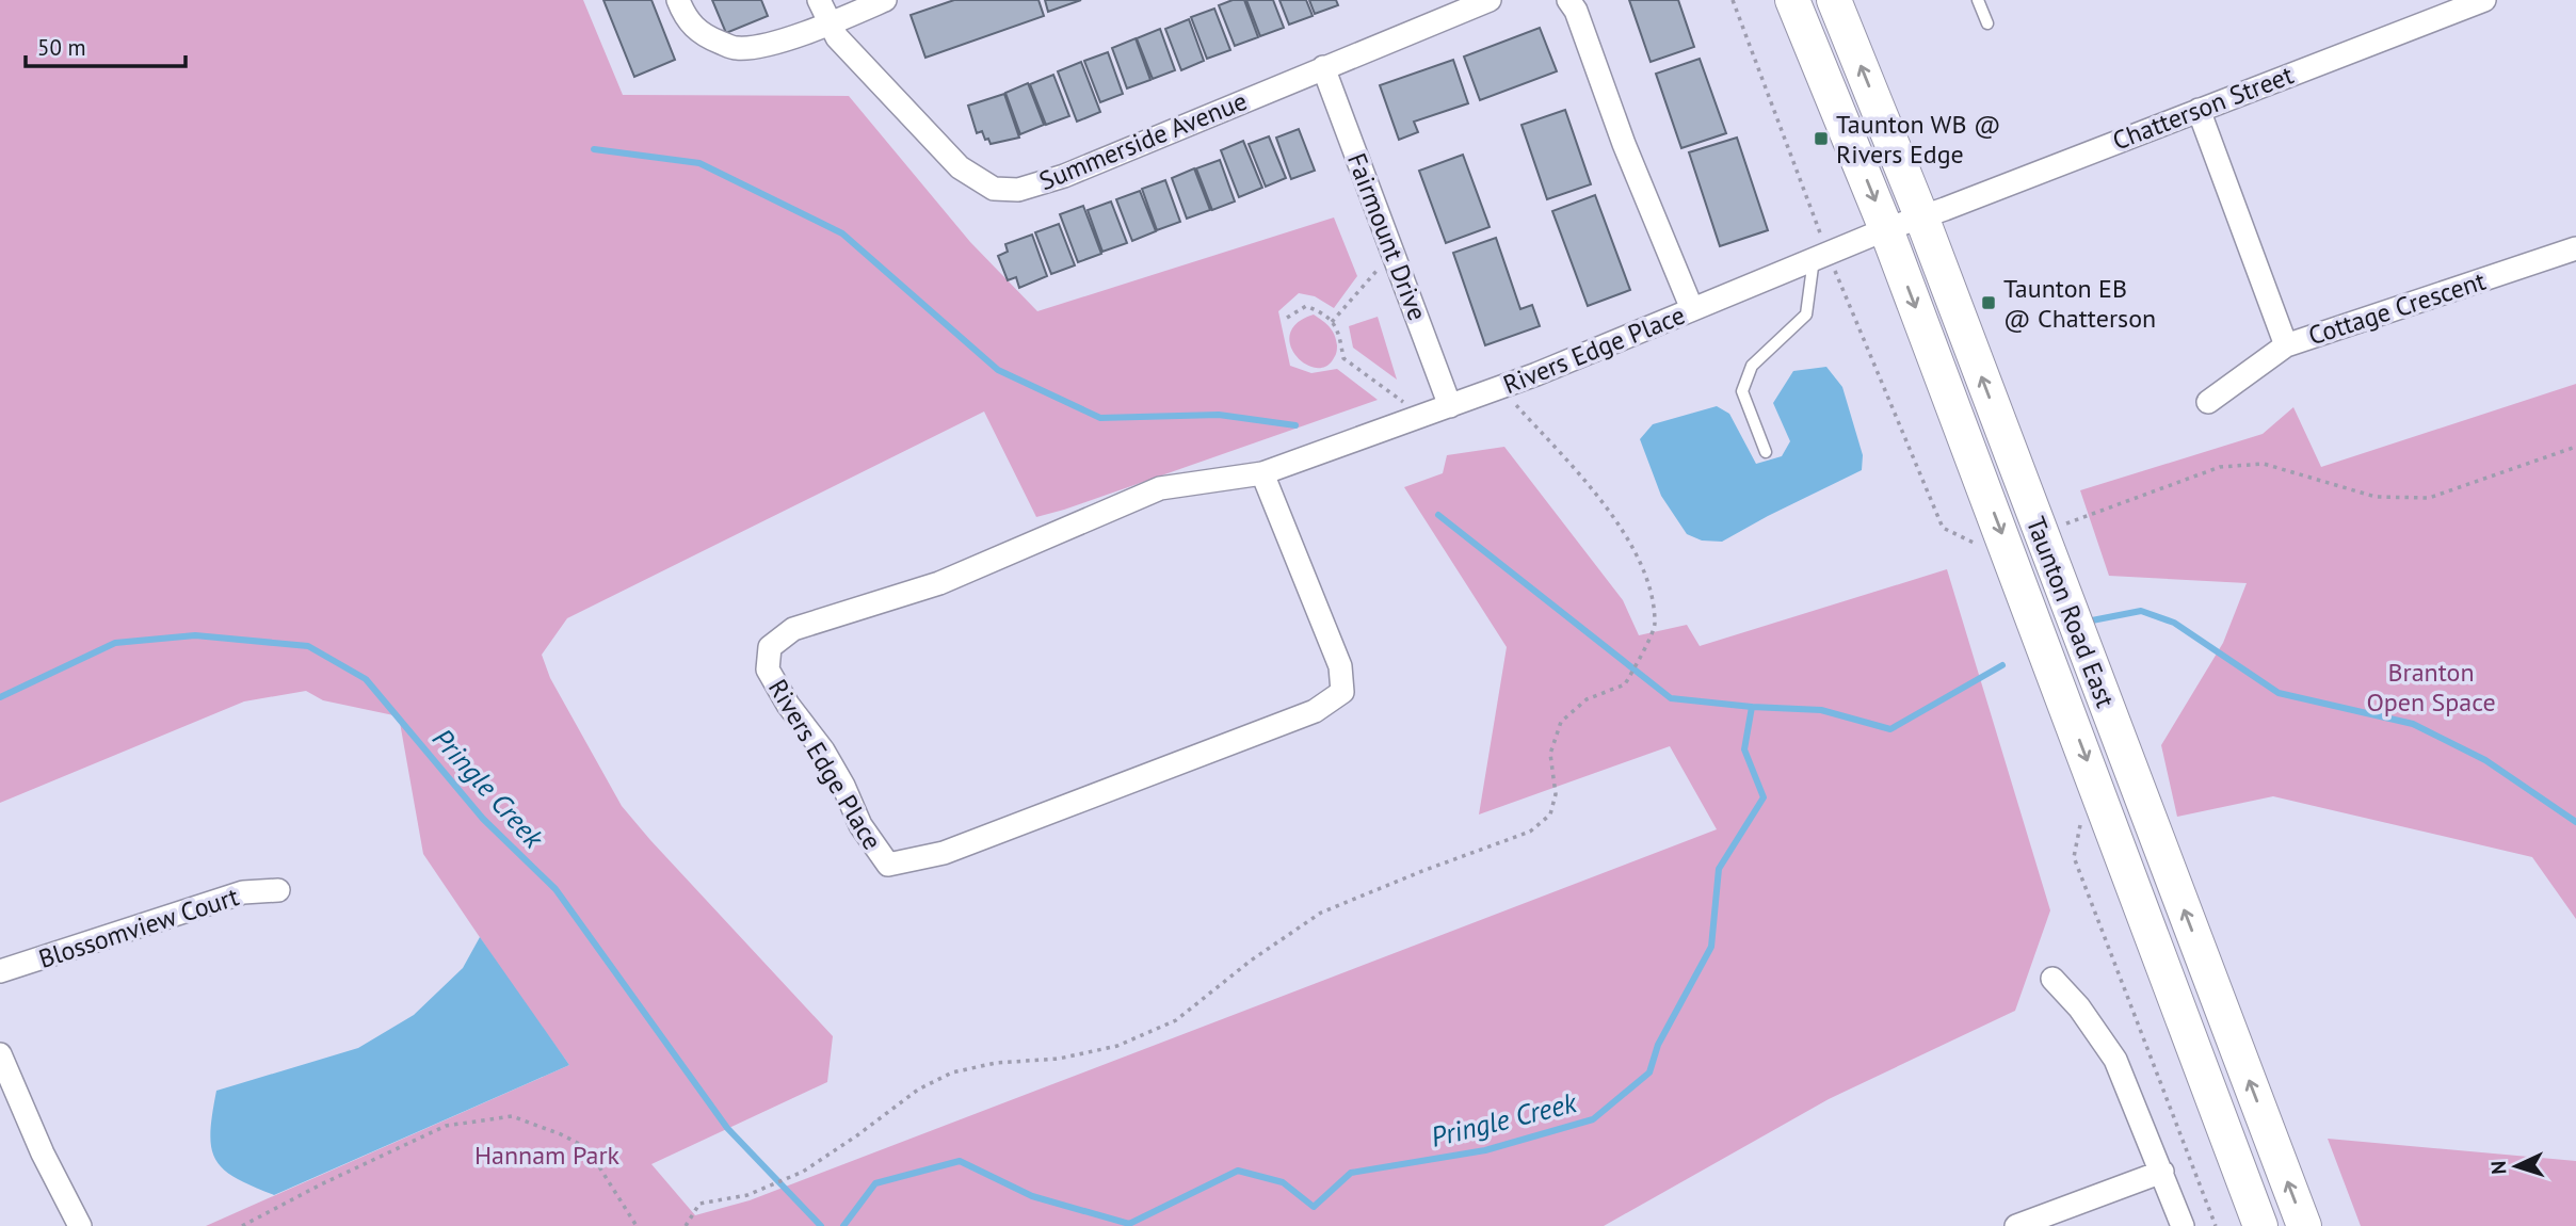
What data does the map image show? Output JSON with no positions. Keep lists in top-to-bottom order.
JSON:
{
  "streets": {
    "main road": ["Taunton Road East"],
    "street": [
      "Chatterson Street",
      "Summerside Avenue",
      "Fairmount Drive",
      "Cottage Crescent",
      "Rivers Edge Place",
      "Blossomview Court"
    ]
  },
  "crossings": [
    ["Chatterson Street", "Cottage Crescent"],
    ["Chatterson Street", "Rivers Edge Place"],
    ["Chatterson Street", "Taunton Road East"],
    ["Summerside Avenue", "Fairmount Drive"],
    ["Fairmount Drive", "Rivers Edge Place"],
    ["Rivers Edge Place", "Taunton Road East"]
  ],
  "water": ["Pringle Creek"],
  "parks": ["Branton Open Space", "Hannam Park"],
  "places": {
    "transit": ["Taunton WB @ Rivers Edge", "Taunton EB @ Chatterson"]
  },
  "scale_bar": "50 m",
  "north": "left"
}
